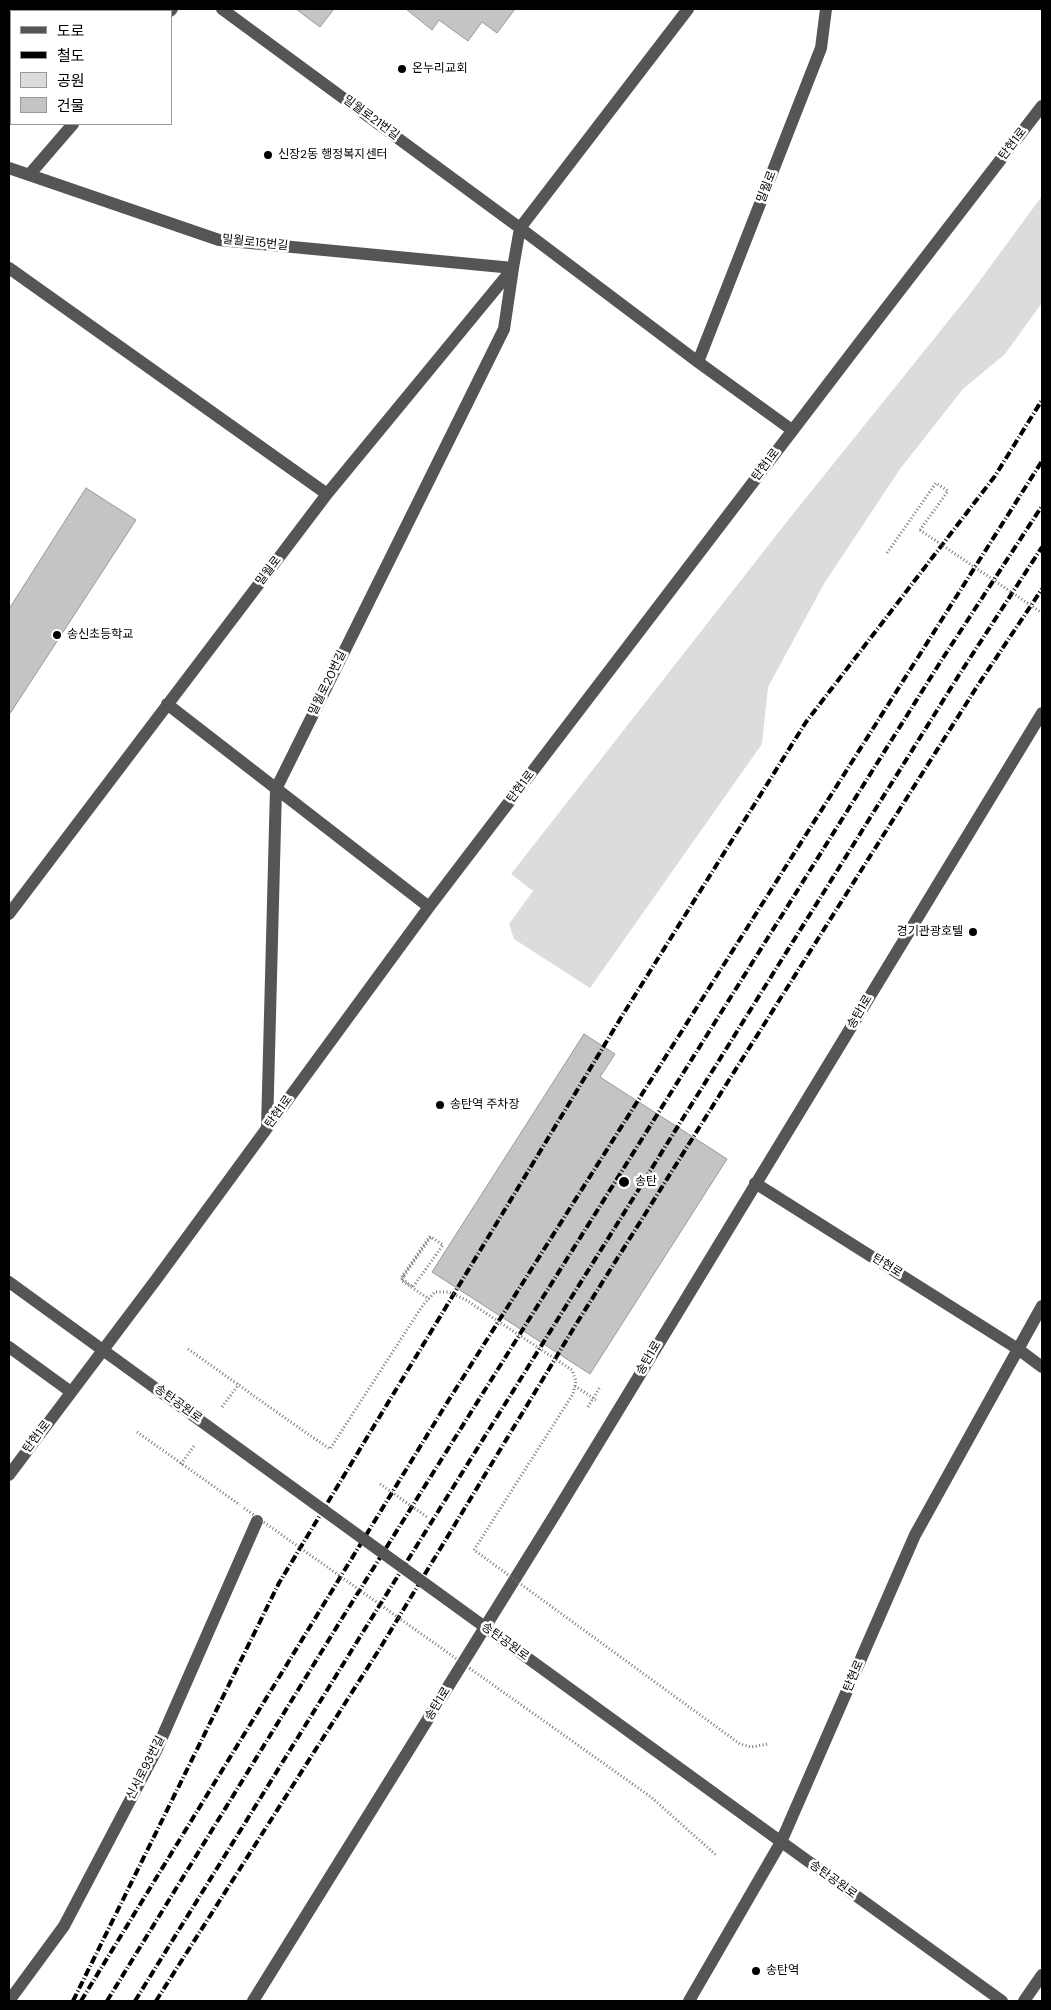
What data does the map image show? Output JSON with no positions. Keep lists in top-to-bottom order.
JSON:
{
  "streets": {
    "street": [
      "밀월로21번길",
      "탄현1로",
      "밀월로",
      "밀월로15번길",
      "밀월로20번길",
      "송탄1로",
      "탄현로",
      "송탄공원로",
      "신서로93번길"
    ]
  },
  "crossings": [
    ["밀월로21번길", "밀월로"],
    ["탄현1로", "밀월로20번길"],
    ["밀월로", "밀월로15번길"],
    ["밀월로", "밀월로20번길"],
    ["밀월로15번길", "밀월로20번길"],
    ["송탄1로", "탄현로"],
    ["탄현로", "송탄공원로"]
  ],
  "places": [
    "온누리교회",
    "신장2동 행정복지센터",
    "송신초등학교",
    "경기관광호텔",
    "송탄역 주차장",
    "송탄",
    "송탄역"
  ],
  "legend": [
    "도로",
    "철도",
    "공원",
    "건물"
  ]
}
